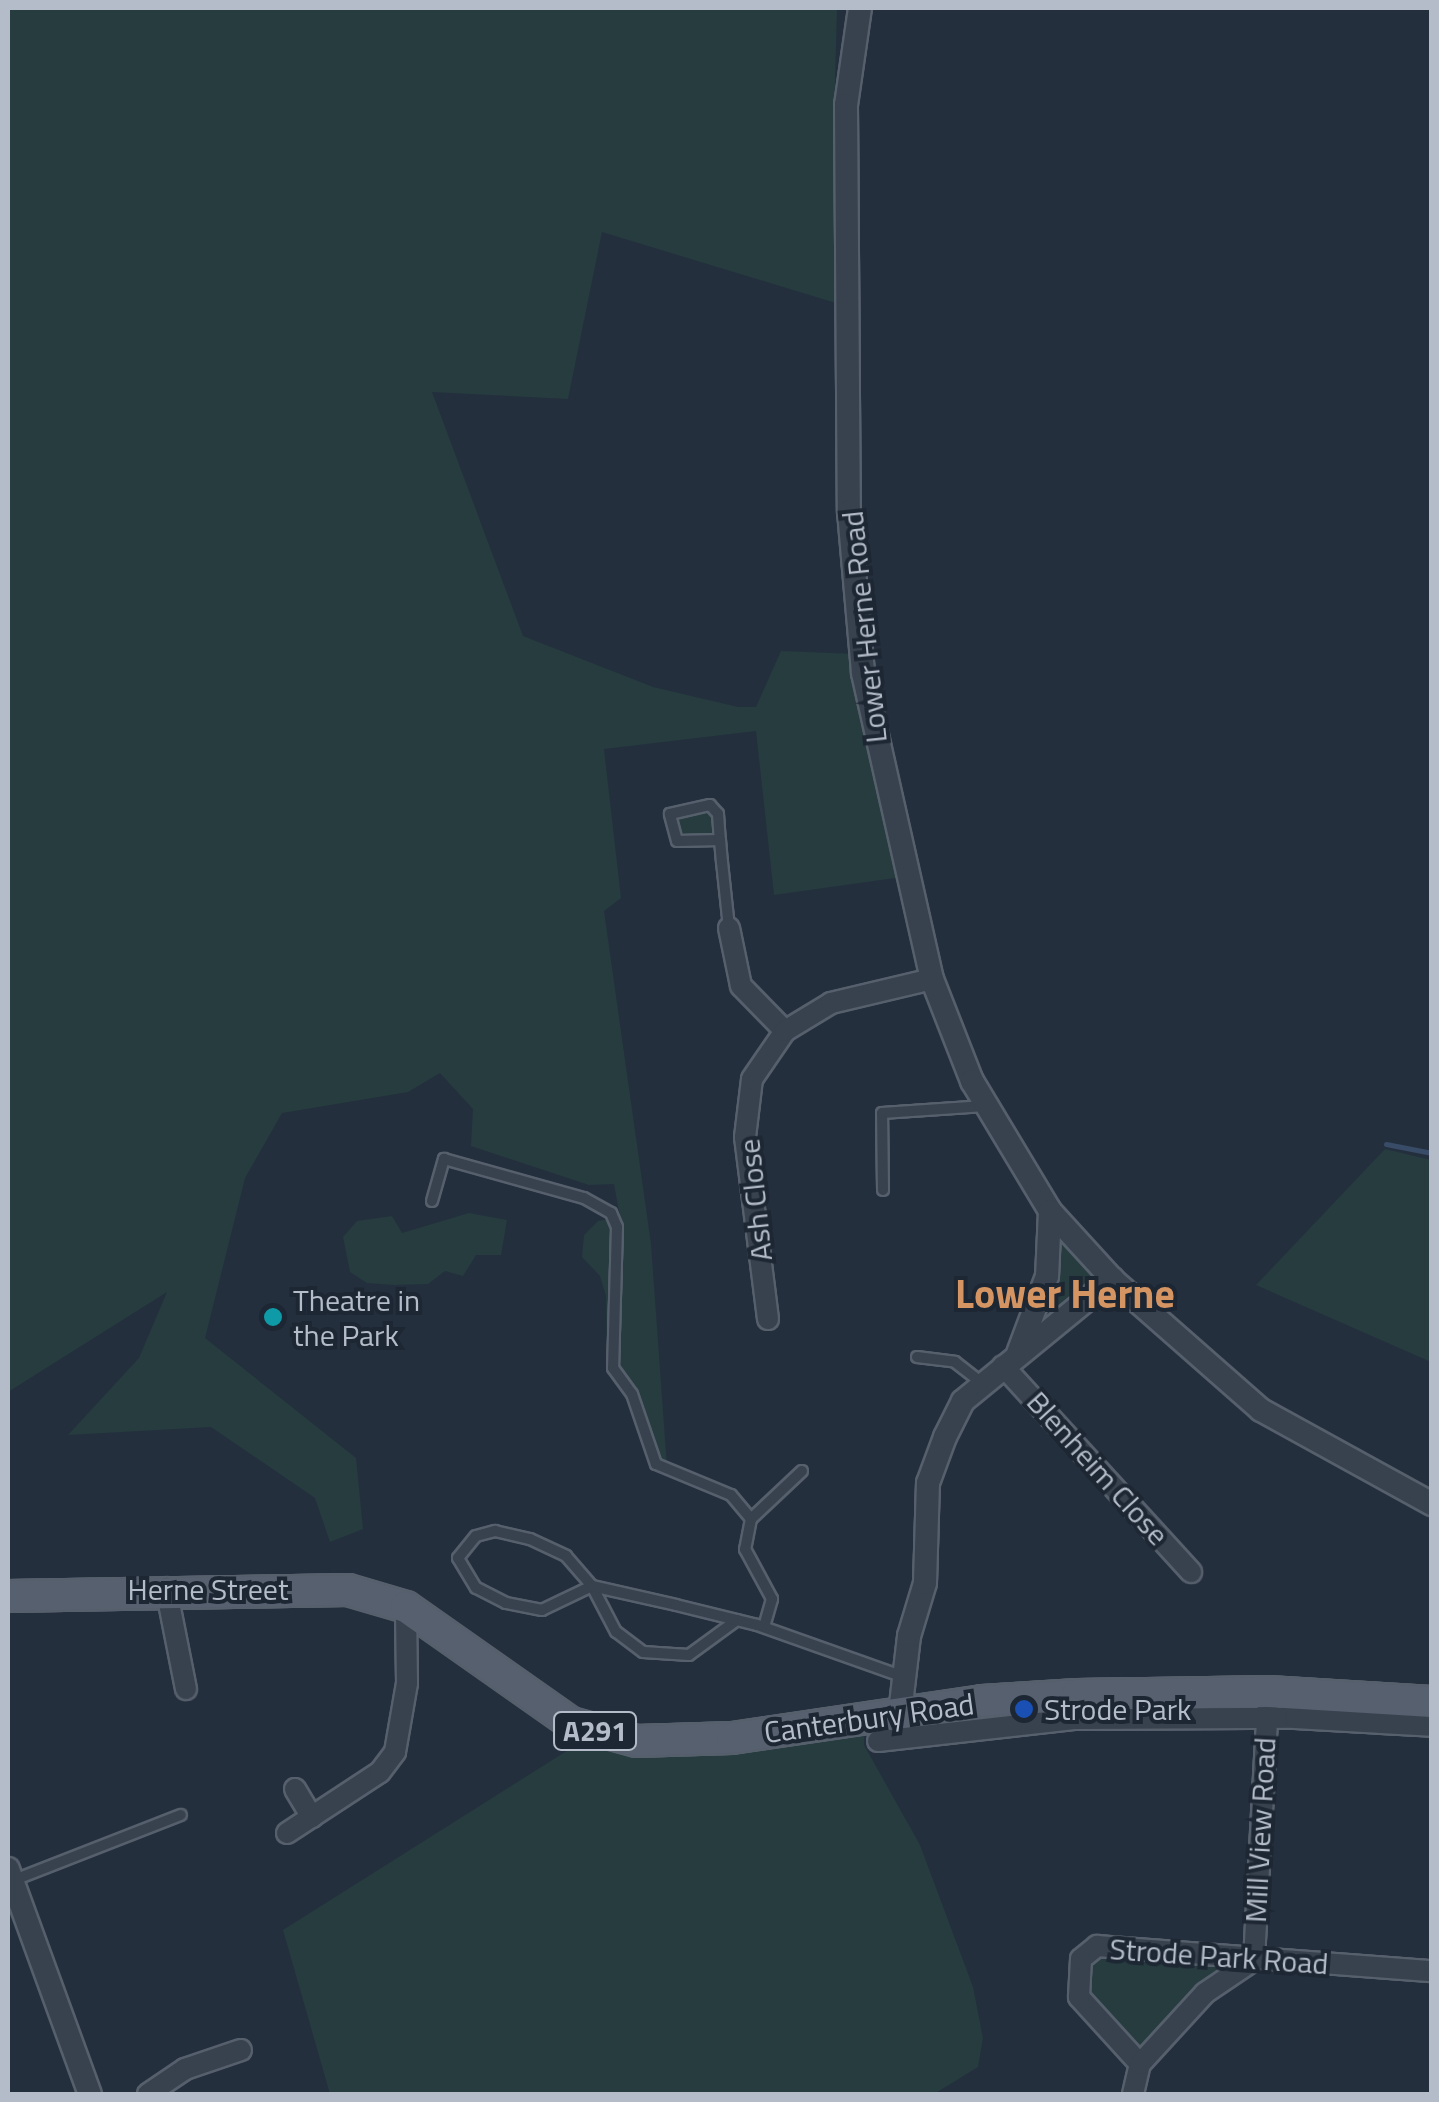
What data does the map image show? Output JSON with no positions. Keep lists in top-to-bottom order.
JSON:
{
  "streets": {
    "main road": ["Herne Street", "Canterbury Road", "A291"],
    "street": [
      "Lower Herne Road",
      "Ash Close",
      "Blenheim Close",
      "Mill View Road",
      "Strode Park Road"
    ]
  },
  "crossings": [
    ["Lower Herne Road", "Ash Close"],
    ["Herne Street", "Canterbury Road"],
    ["Canterbury Road", "Mill View Road"],
    ["Mill View Road", "Strode Park Road"]
  ],
  "districts": ["Lower Herne"],
  "places": ["Theatre in the Park", "Strode Park"]
}
